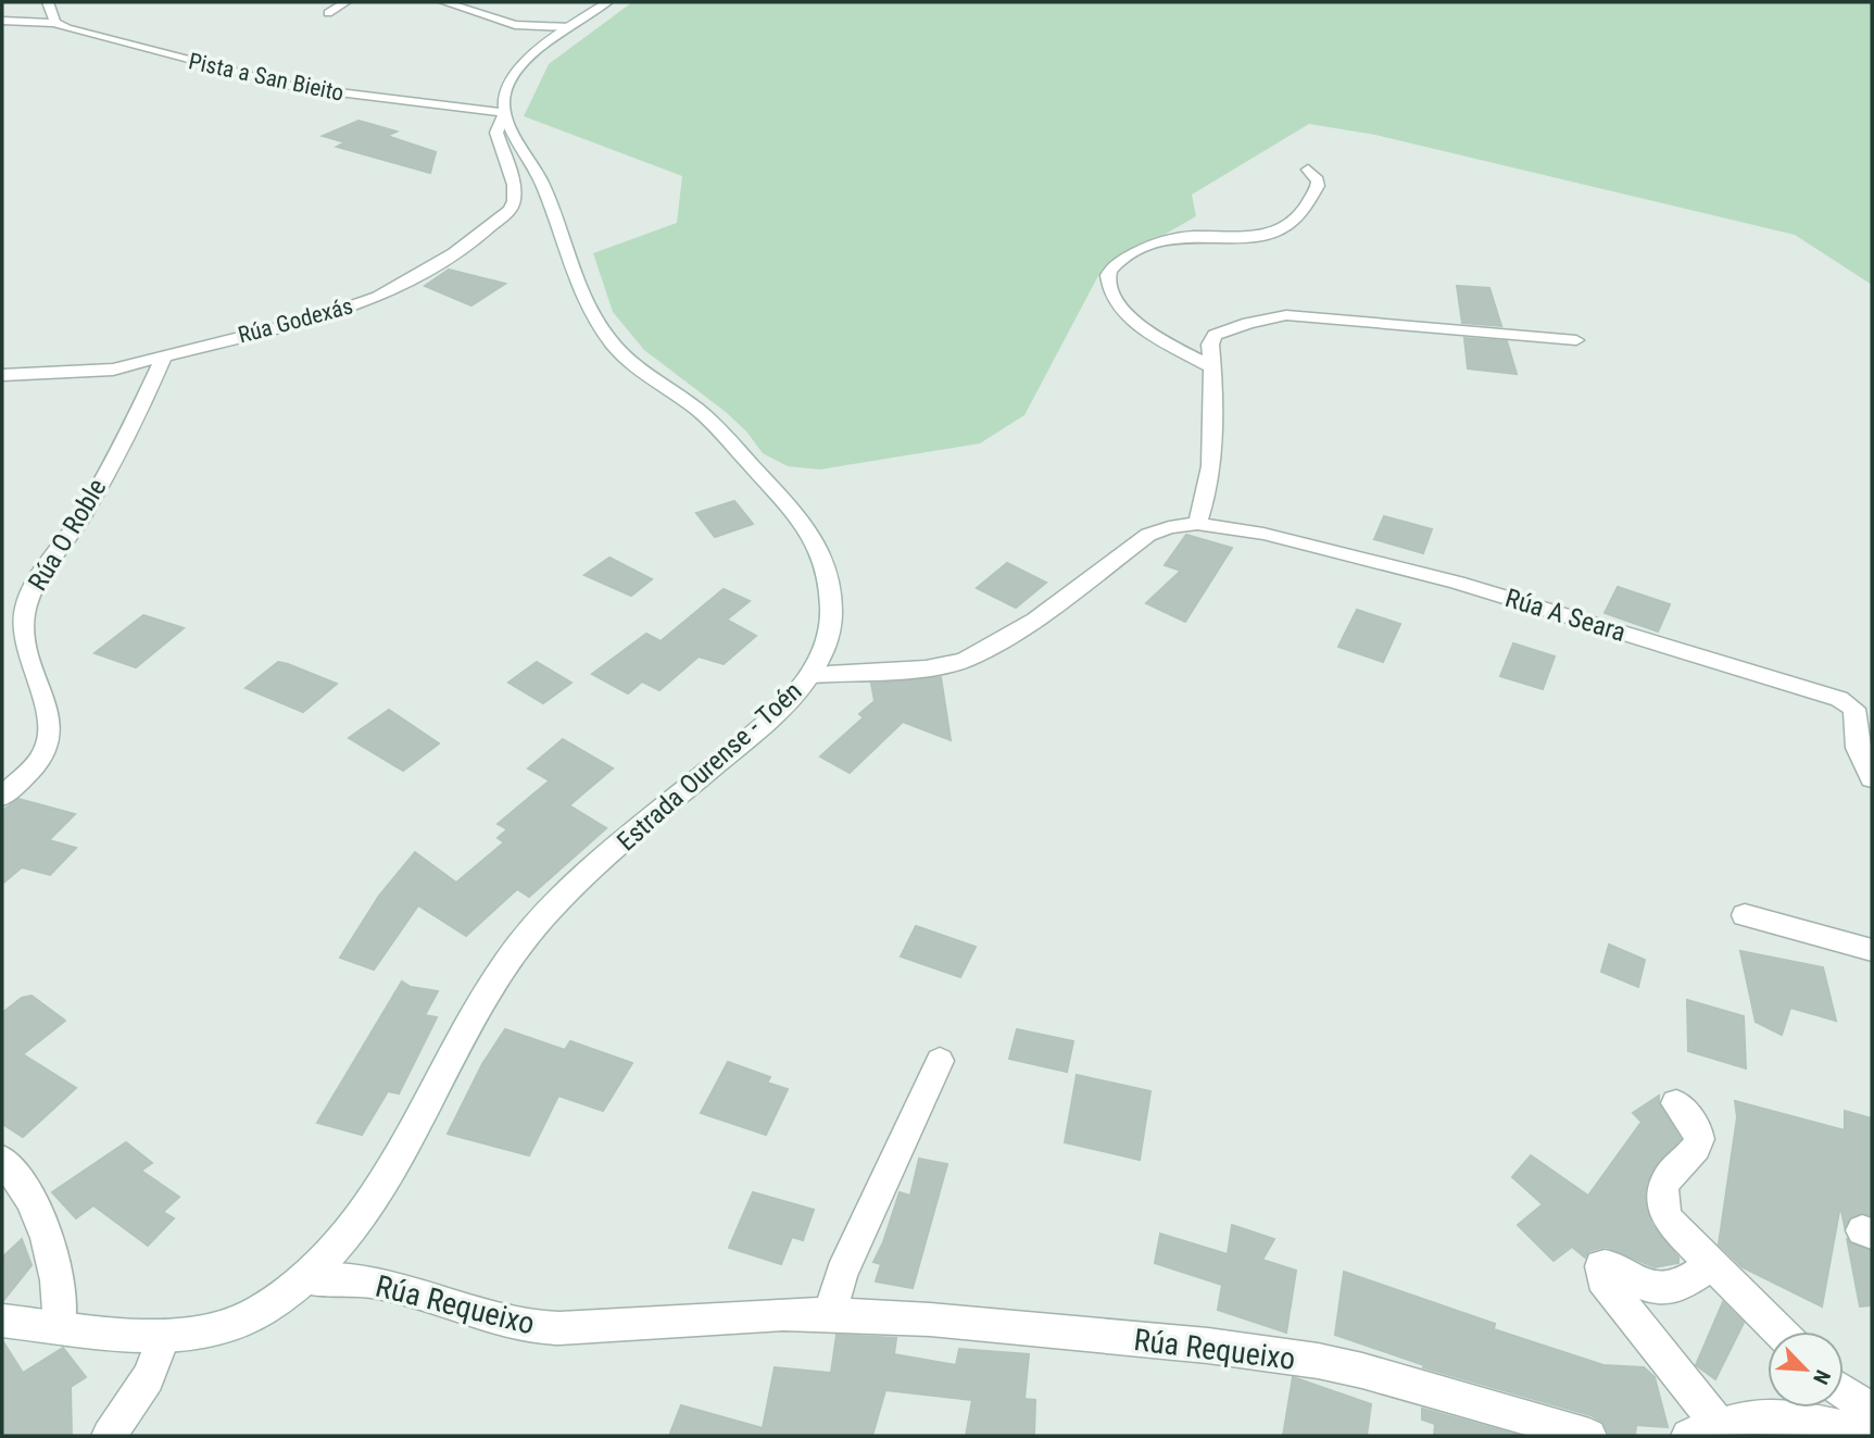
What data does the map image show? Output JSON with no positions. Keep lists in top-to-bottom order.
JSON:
{
  "streets": {
    "street": [
      "Pista a San Bieito",
      "Rúa Godexás",
      "Rúa O Roble",
      "Rúa A Seara",
      "Estrada Ourense - Toén",
      "Rúa Requeixo"
    ]
  },
  "crossings": [
    ["Pista a San Bieito", "Rúa Godexás"],
    ["Pista a San Bieito", "Estrada Ourense - Toén"],
    ["Rúa Godexás", "Rúa O Roble"],
    ["Rúa Godexás", "Estrada Ourense - Toén"],
    ["Rúa A Seara", "Estrada Ourense - Toén"],
    ["Estrada Ourense - Toén", "Rúa Requeixo"]
  ],
  "north": "bottom right"
}
